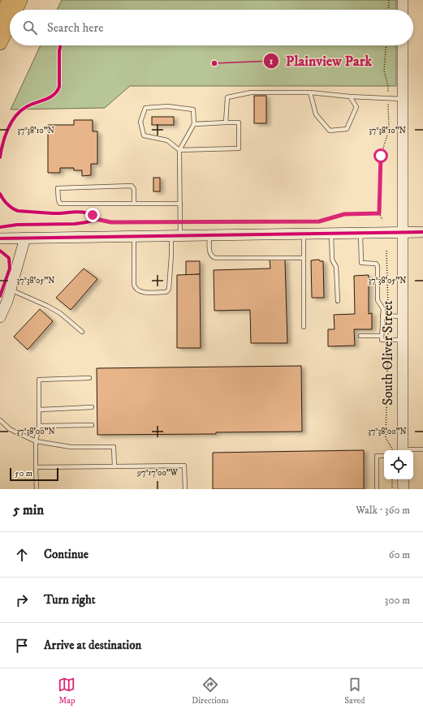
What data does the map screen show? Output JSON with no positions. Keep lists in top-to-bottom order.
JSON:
{
  "streets": {
    "street": ["South Oliver Street"]
  },
  "places": ["Plainview Park"],
  "scale_bar": "50 m",
  "page": {
    "search": "Search here",
    "scale": "50 m",
    "heading": ["5 min", "Walk · 360 m"],
    "list": [
      ["Continue", "60 m"],
      ["Turn right", "300 m"],
      "Arrive at destination"
    ],
    "nav": ["Map", "Directions", "Saved"]
  },
  "coordinates": [
    "37°38'10\"N",
    "37°38'05\"N",
    "37°38'00\"N",
    "97°17'00\"W"
  ]
}
